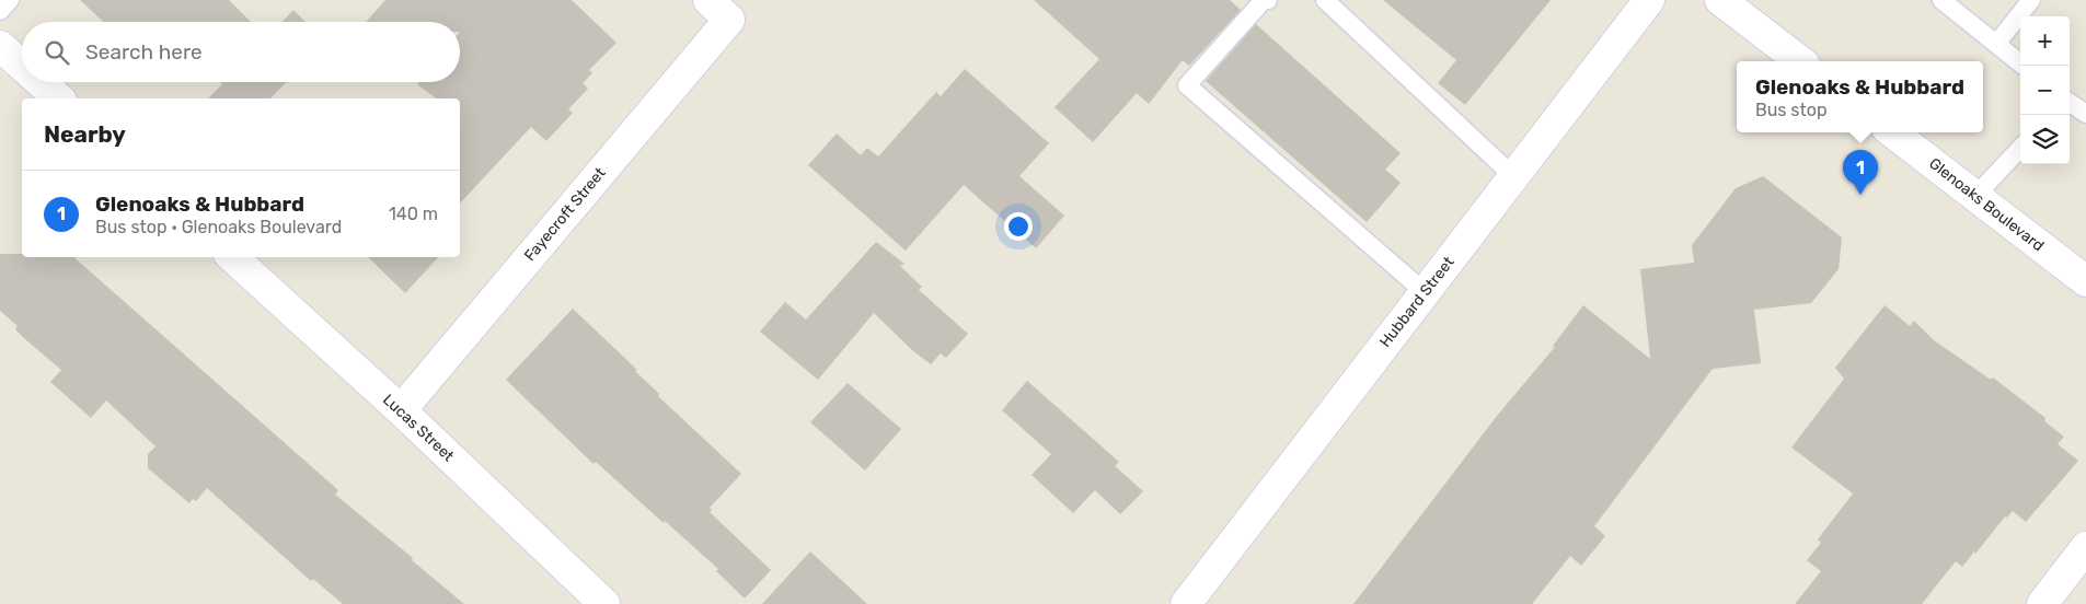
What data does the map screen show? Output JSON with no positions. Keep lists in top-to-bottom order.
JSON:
{
  "streets": {
    "street": [
      "Glenoaks Boulevard",
      "Fayecroft Street",
      "Hubbard Street",
      "Lucas Street"
    ]
  },
  "crossings": [
    ["Fayecroft Street", "Lucas Street"]
  ],
  "page": {
    "map_buttons": ["+", "−"],
    "search": "Search here",
    "popup": ["Glenoaks & Hubbard", "Bus stop"],
    "heading": "Nearby",
    "pins": "1",
    "list": [
      {
        "mark": "1",
        "name": "Glenoaks & Hubbard",
        "note": "Bus stop · Glenoaks Boulevard",
        "value": "140 m"
      }
    ]
  }
}
